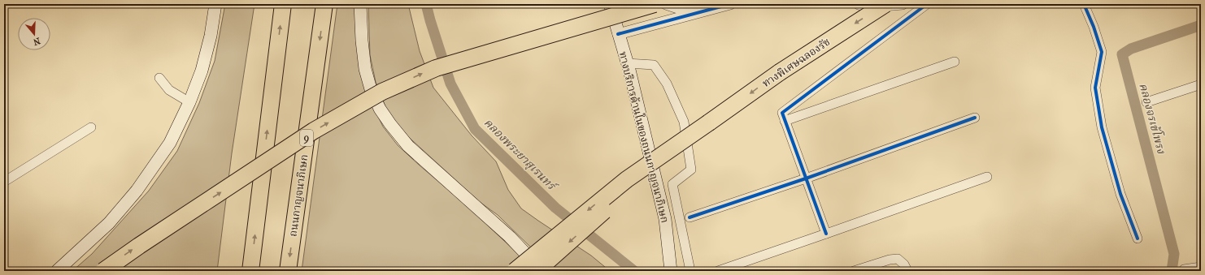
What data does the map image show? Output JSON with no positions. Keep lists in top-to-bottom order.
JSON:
{
  "streets": {
    "highway": ["ทางพิเศษฉลองรัช", "9", "ถนนกาญจนาภิเษก"],
    "main road": ["ทางบริการด้านในของถนนกาญจนาภิเษก"]
  },
  "one_way": ["ทางพิเศษฉลองรัช"],
  "water": ["คลองจรเข้โพรง", "คลองพระยาสุเรนทร์"],
  "north": "bottom"
}
